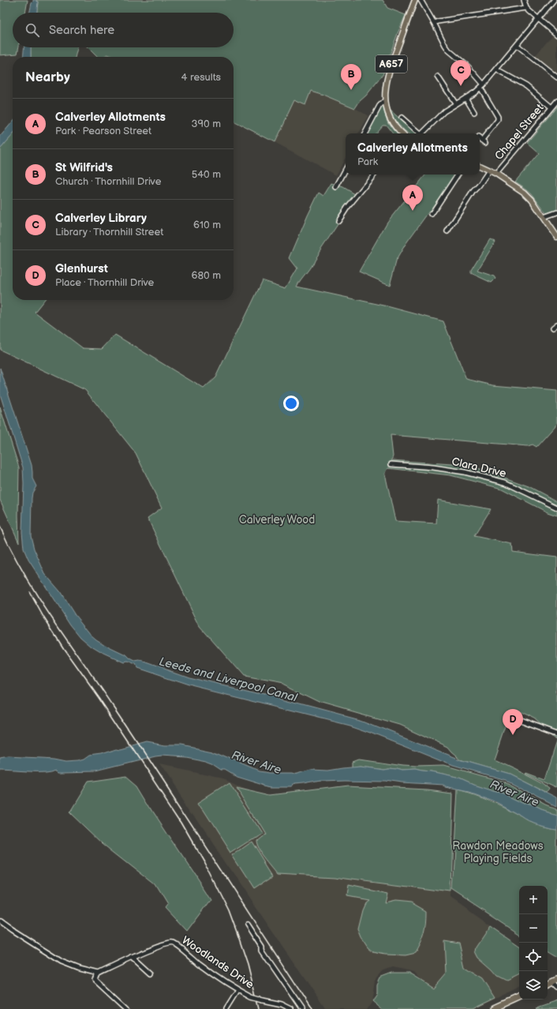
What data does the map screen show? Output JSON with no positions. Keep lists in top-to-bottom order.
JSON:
{
  "streets": {
    "main road": ["A657"],
    "street": ["Chapel Street", "Clara Drive", "Woodlands Drive"]
  },
  "water": ["Leeds and Liverpool Canal", "River Aire"],
  "parks": ["Calverley Wood", "Rawdon Meadows Playing Fields"],
  "page": {
    "search": "Search here",
    "heading": ["Nearby", "4 results"],
    "pins": [
      "C",
      "B",
      "A",
      "D"
    ],
    "list": [
      {
        "mark": "A",
        "name": "Calverley Allotments",
        "note": "Park · Pearson Street",
        "value": "390 m"
      },
      {
        "mark": "B",
        "name": "St Wilfrid's",
        "note": "Church · Thornhill Drive",
        "value": "540 m"
      },
      {
        "mark": "C",
        "name": "Calverley Library",
        "note": "Library · Thornhill Street",
        "value": "610 m"
      },
      {
        "mark": "D",
        "name": "Glenhurst",
        "note": "Place · Thornhill Drive",
        "value": "680 m"
      }
    ],
    "popup": ["Calverley Allotments", "Park"],
    "map_buttons": ["+", "−"]
  }
}
